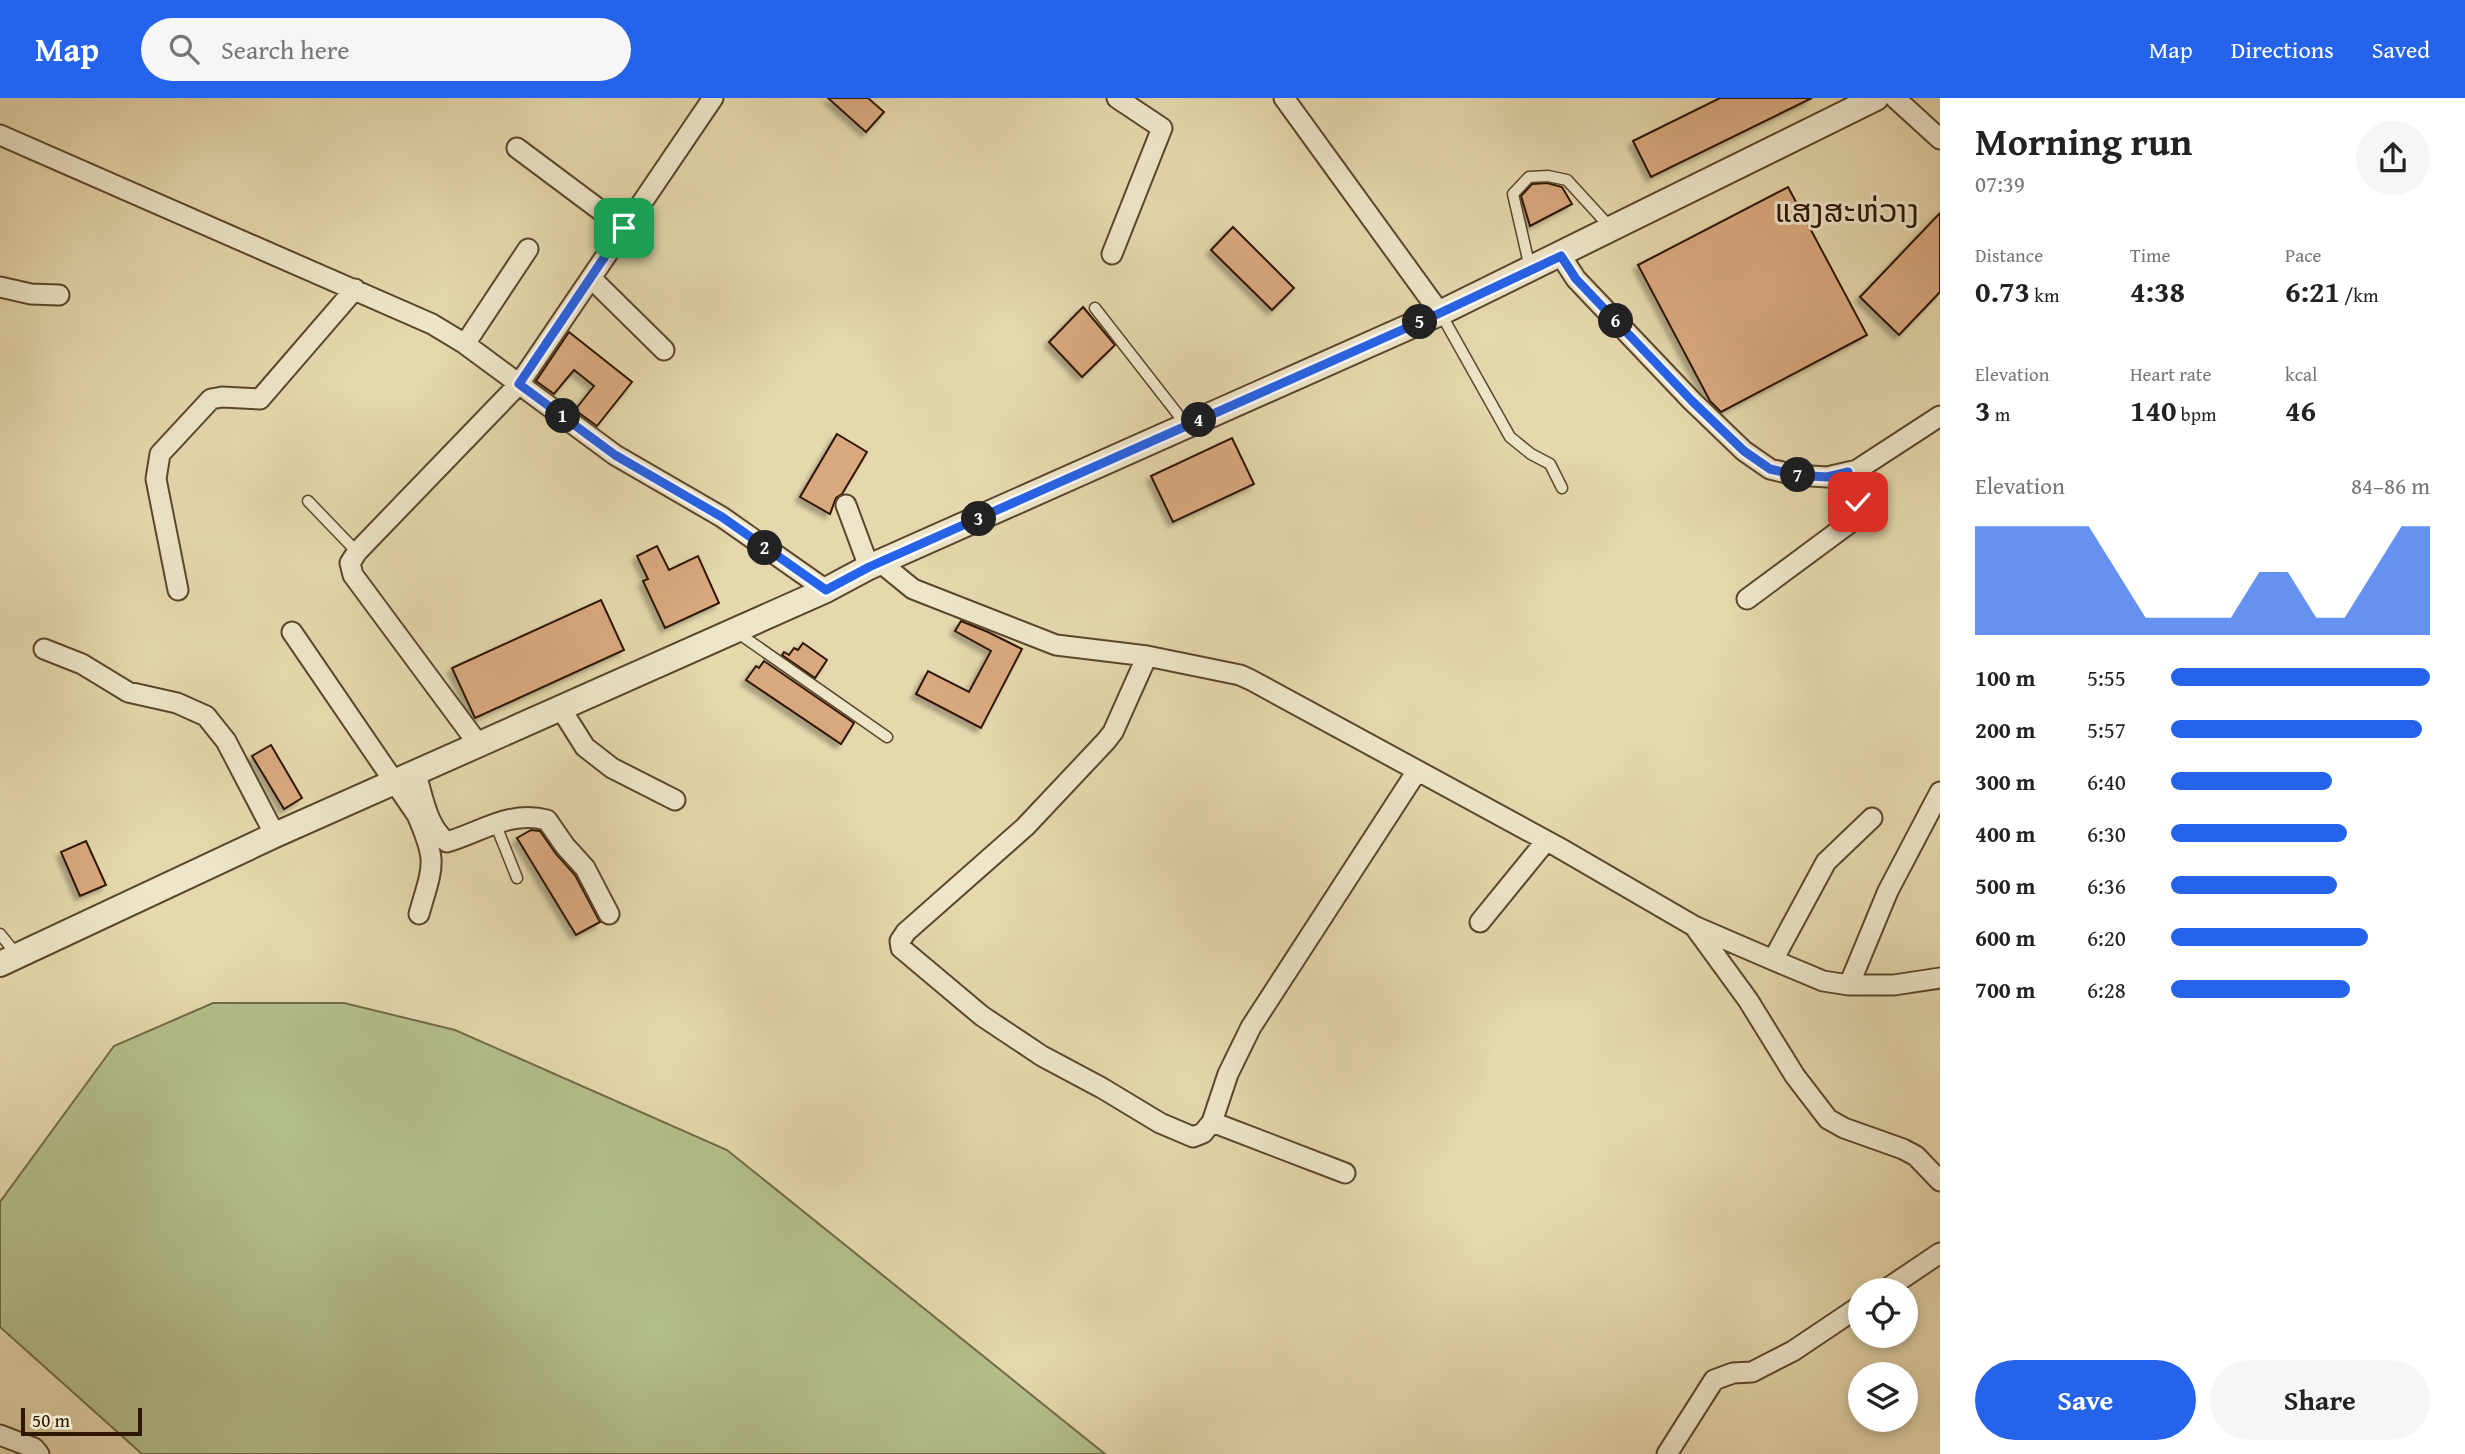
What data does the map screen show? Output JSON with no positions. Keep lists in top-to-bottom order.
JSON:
{
  "districts": ["ແສງສະຫ່ວາງ"],
  "scale_bar": "50 m",
  "page": {
    "header": "Map",
    "search": "Search here",
    "nav": ["Map", "Directions", "Saved"],
    "heading": ["Morning run", "07:39"],
    "stats": [
      ["Distance", "0.73 km"],
      ["Time", "4:38"],
      ["Pace", "6:21 /km"],
      ["Elevation", "3 m"],
      ["Heart rate", "140 bpm"],
      ["kcal", "46"]
    ],
    "pins": [
      "6",
      "5",
      "1",
      "4",
      "7",
      "3",
      "2"
    ],
    "chart": ["Elevation", "84–86 m"],
    "list": [
      {
        "name": "100 m",
        "note": "5:55"
      },
      {
        "name": "200 m",
        "note": "5:57"
      },
      {
        "name": "300 m",
        "note": "6:40"
      },
      {
        "name": "400 m",
        "note": "6:30"
      },
      {
        "name": "500 m",
        "note": "6:36"
      },
      {
        "name": "600 m",
        "note": "6:20"
      },
      {
        "name": "700 m",
        "note": "6:28"
      }
    ],
    "buttons": ["Save", "Share"],
    "scale": "50 m"
  }
}
